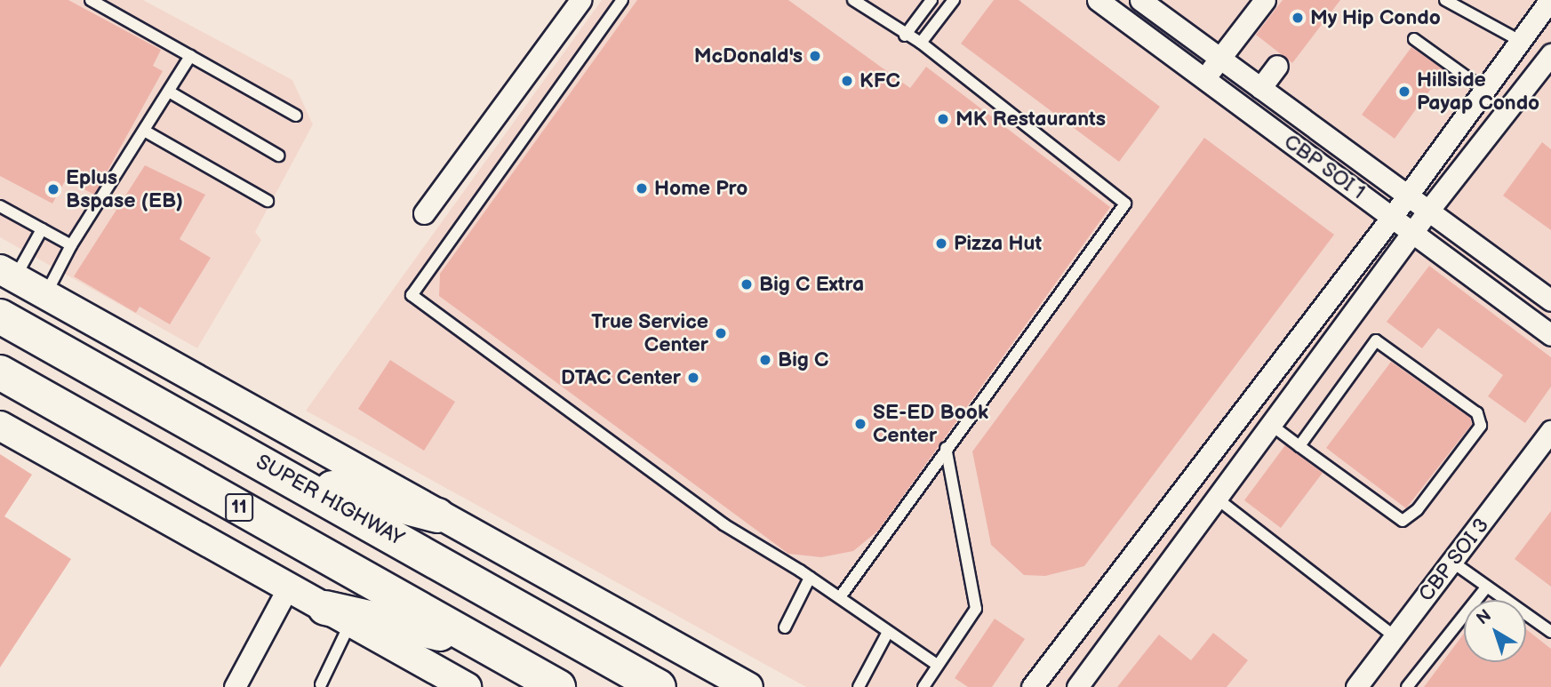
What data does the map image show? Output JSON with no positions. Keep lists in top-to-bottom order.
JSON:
{
  "streets": {
    "highway": ["SUPER HIGHWAY", "11"],
    "street": ["CBP SOI 1", "CBP SOI 3"]
  },
  "places": [
    "My Hip Condo",
    "McDonald's",
    "KFC",
    "Hillside Payap Condo",
    "MK Restaurants",
    "Home Pro",
    "Eplus Bspase (EB)",
    "Pizza Hut",
    "Big C Extra",
    "True Service Center",
    "Big C",
    "DTAC Center",
    "SE-ED Book Center"
  ],
  "north": "top left"
}
